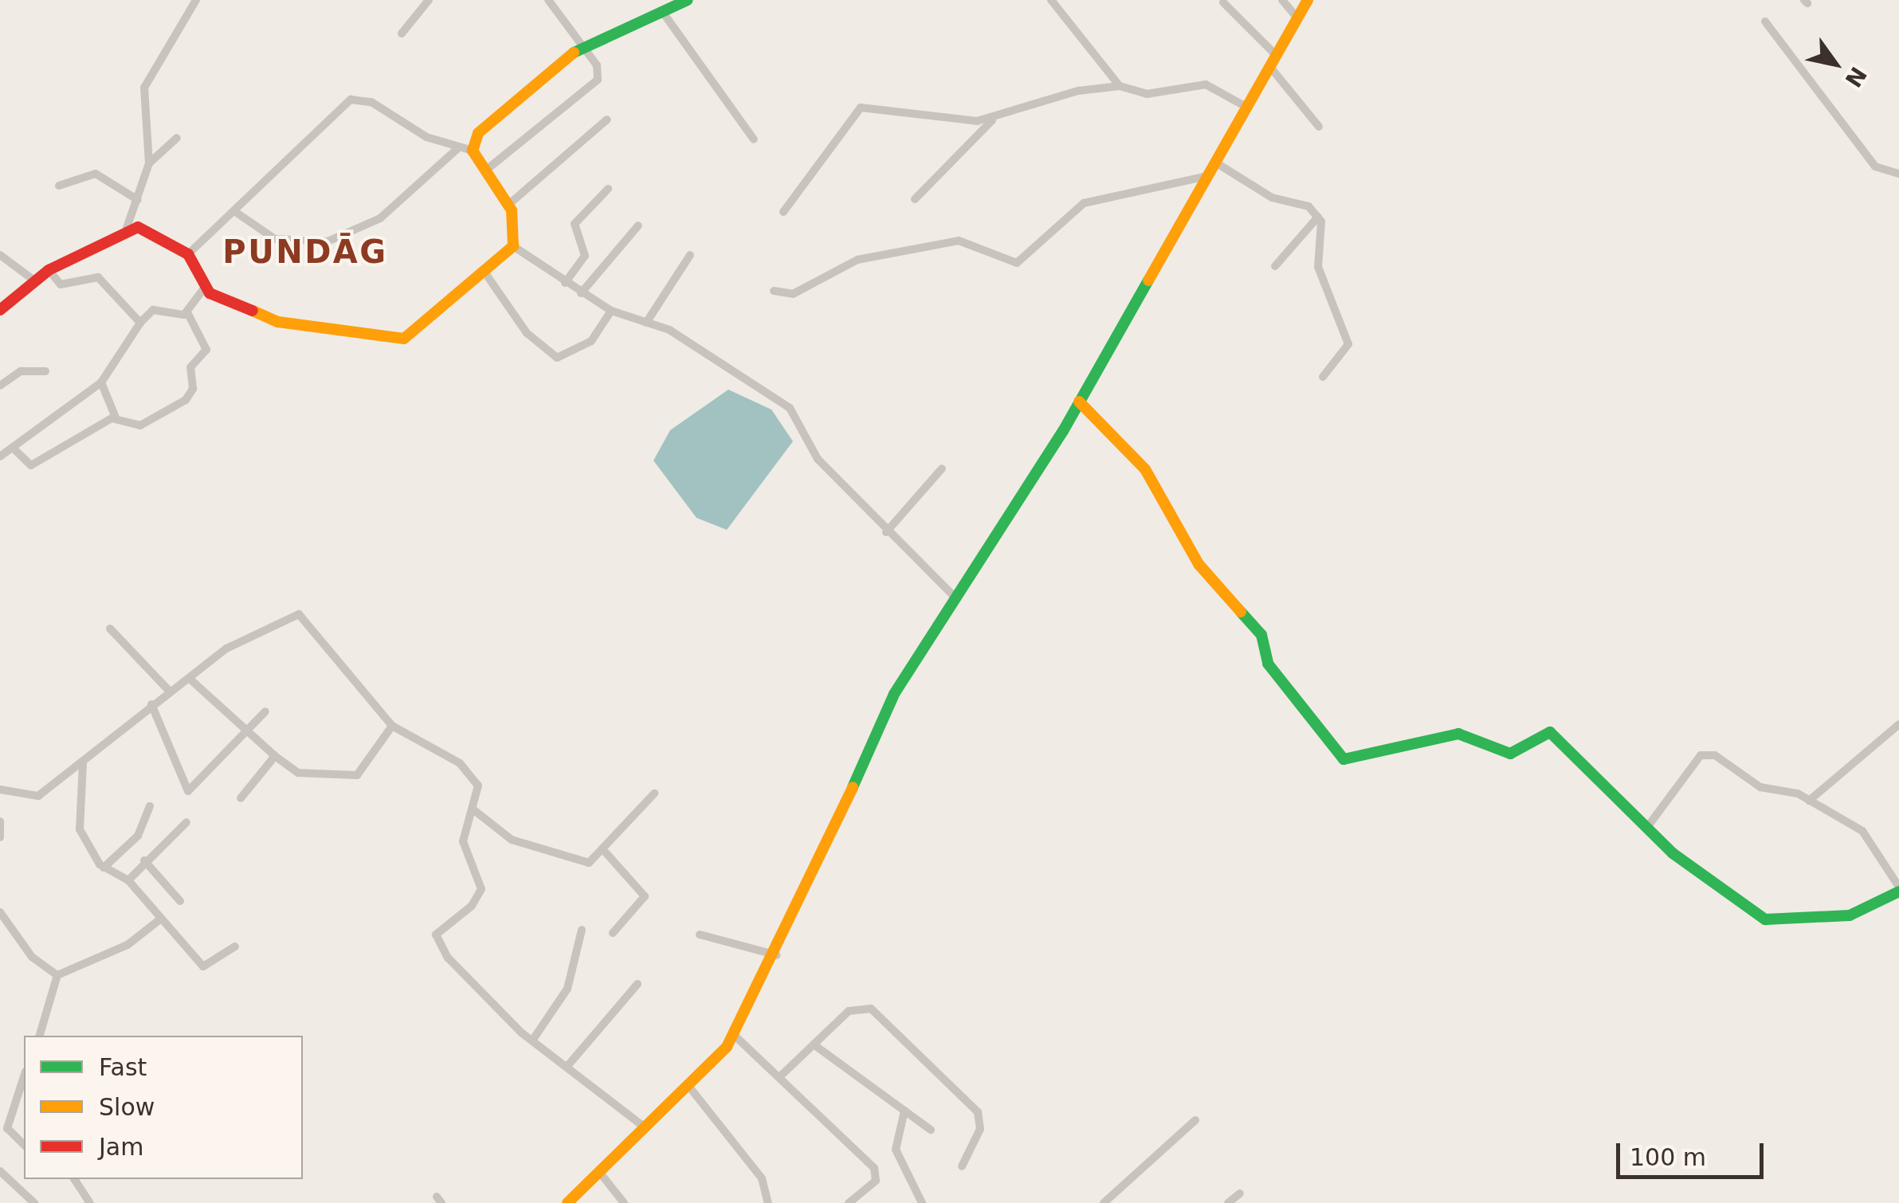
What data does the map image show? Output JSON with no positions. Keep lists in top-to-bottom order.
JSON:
{
  "districts": ["PUNDĀG"],
  "legend": ["Fast", "Slow", "Jam"],
  "scale_bar": "100 m",
  "north": "bottom right"
}
